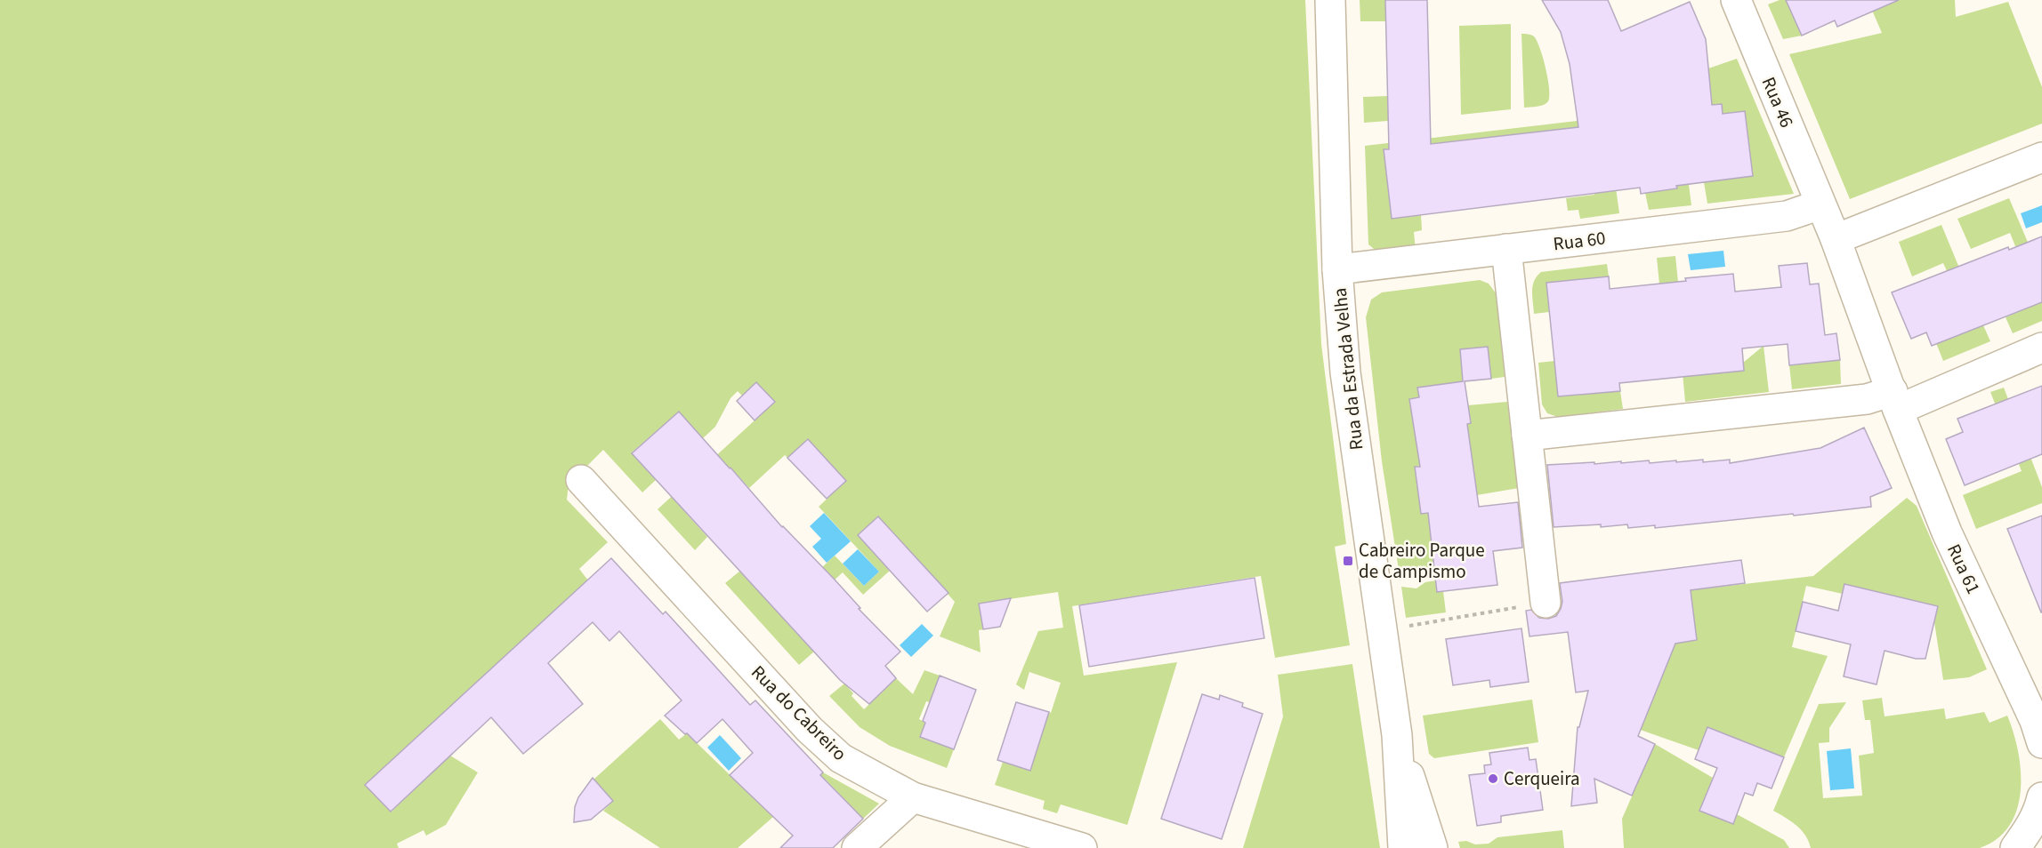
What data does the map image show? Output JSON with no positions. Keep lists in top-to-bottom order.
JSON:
{
  "streets": {
    "street": [
      "Rua 46",
      "Rua 60",
      "Rua da Estrada Velha",
      "Rua 61",
      "Rua do Cabreiro"
    ]
  },
  "crossings": [
    ["Rua 46", "Rua 60"],
    ["Rua 46", "Rua 61"],
    ["Rua 60", "Rua da Estrada Velha"],
    ["Rua 60", "Rua 61"]
  ],
  "places": {
    "transit": ["Cabreiro Parque de Campismo"],
    "other": ["Cerqueira"]
  }
}
